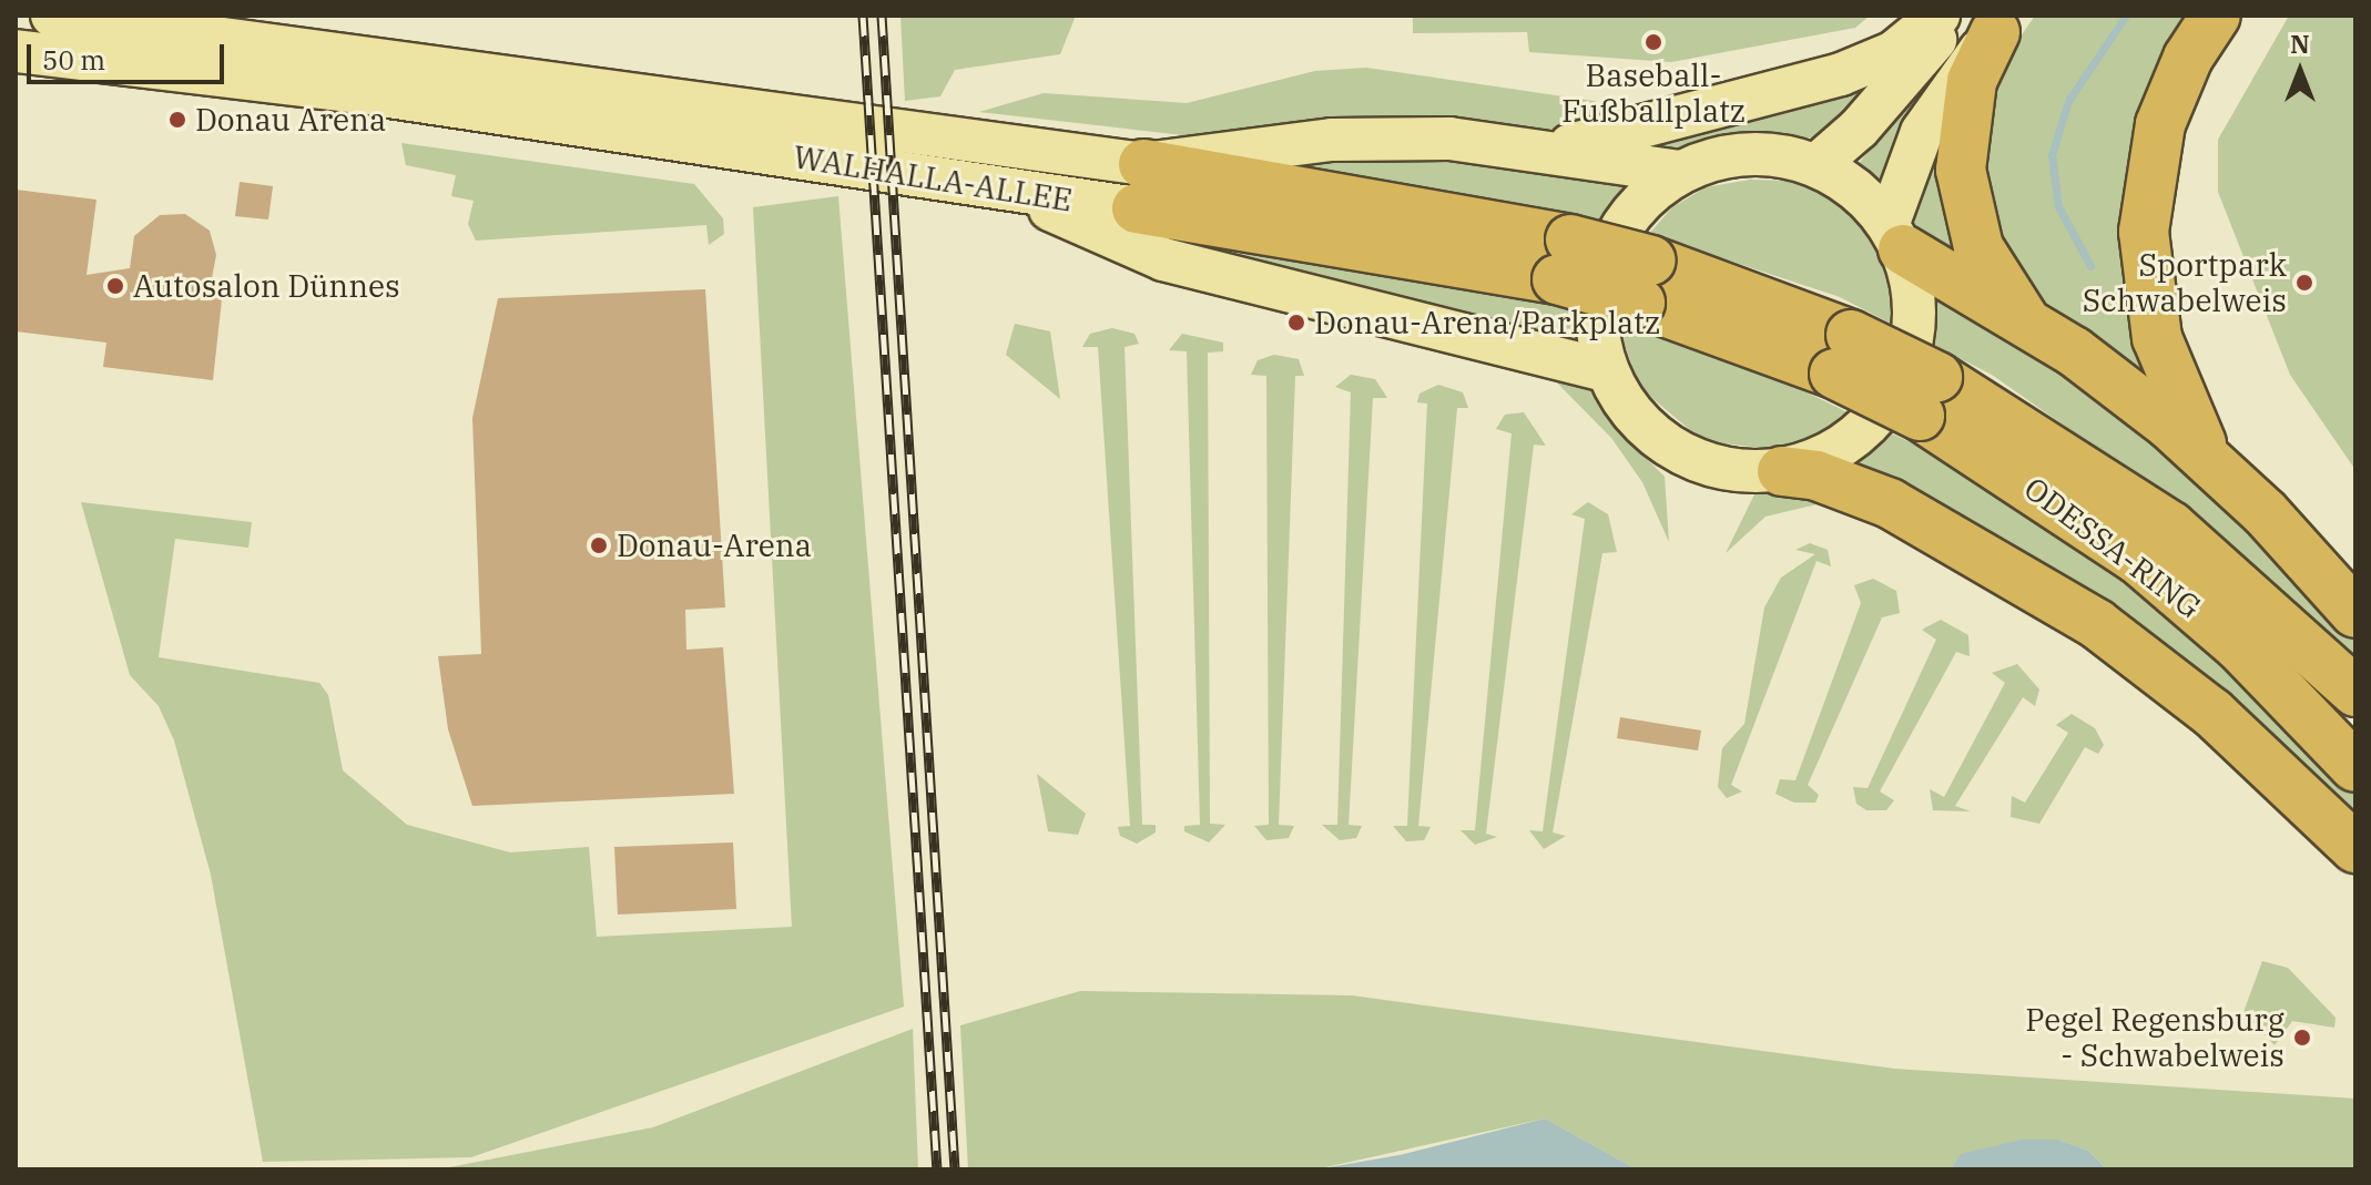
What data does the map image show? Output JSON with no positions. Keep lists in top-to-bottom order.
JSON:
{
  "streets": {
    "highway": ["WALHALLA-ALLEE", "ODESSA-RING"]
  },
  "crossings": [
    ["WALHALLA-ALLEE", "ODESSA-RING"]
  ],
  "places": [
    "Baseball- Fußballplatz",
    "Donau Arena",
    "Sportpark Schwabelweis",
    "Autosalon Dünnes",
    "Donau-Arena/Parkplatz",
    "Donau-Arena",
    "Pegel Regensburg - Schwabelweis"
  ],
  "scale_bar": "50 m",
  "north": "top"
}
